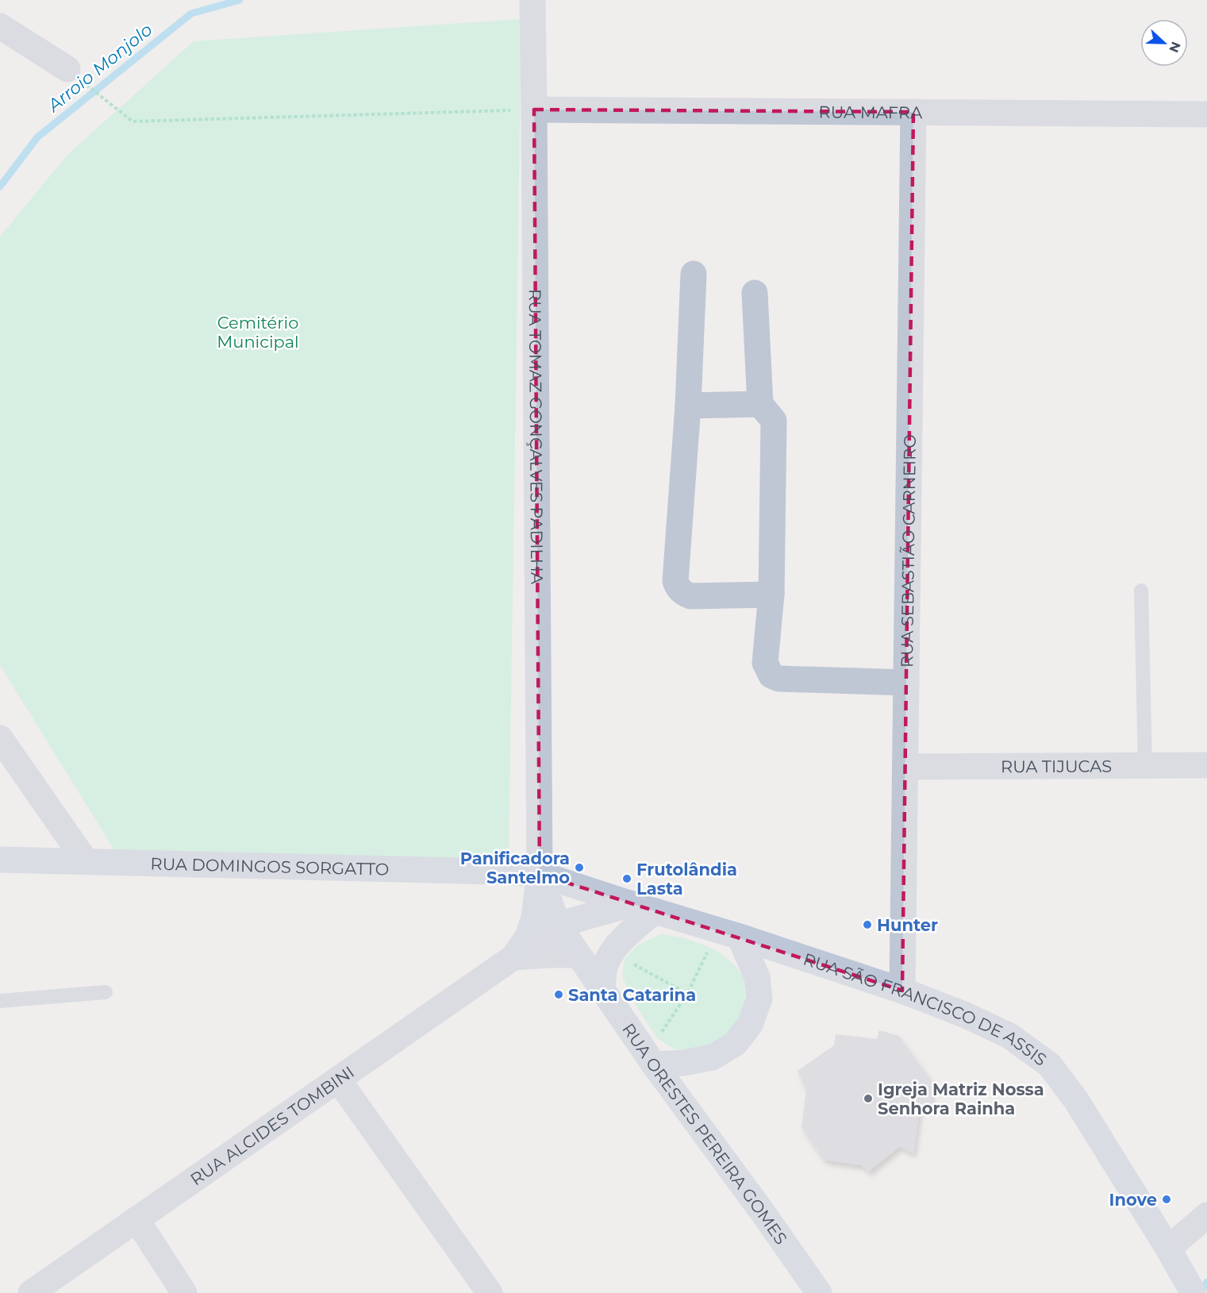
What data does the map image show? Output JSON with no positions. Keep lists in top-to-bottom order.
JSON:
{
  "streets": {
    "main road": ["RUA DOMINGOS SORGATTO", "RUA SÃO FRANCISCO DE ASSIS", "RUA ORESTES PEREIRA GOMES"],
    "street": [
      "RUA MAFRA",
      "RUA TOMAZ GONÇALVES PADILHA",
      "RUA SEBASTIÃO CARNEIRO",
      "RUA TIJUCAS",
      "RUA ALCIDES TOMBINI"
    ]
  },
  "crossings": [
    ["RUA MAFRA", "RUA TOMAZ GONÇALVES PADILHA"],
    ["RUA MAFRA", "RUA SEBASTIÃO CARNEIRO"],
    ["RUA TOMAZ GONÇALVES PADILHA", "RUA DOMINGOS SORGATTO"],
    ["RUA TOMAZ GONÇALVES PADILHA", "RUA SÃO FRANCISCO DE ASSIS"],
    ["RUA TOMAZ GONÇALVES PADILHA", "RUA ORESTES PEREIRA GOMES"],
    ["RUA SEBASTIÃO CARNEIRO", "RUA TIJUCAS"],
    ["RUA SEBASTIÃO CARNEIRO", "RUA SÃO FRANCISCO DE ASSIS"],
    ["RUA DOMINGOS SORGATTO", "RUA SÃO FRANCISCO DE ASSIS"],
    ["RUA DOMINGOS SORGATTO", "RUA ORESTES PEREIRA GOMES"],
    ["RUA SÃO FRANCISCO DE ASSIS", "RUA ORESTES PEREIRA GOMES"],
    ["RUA ALCIDES TOMBINI", "RUA ORESTES PEREIRA GOMES"]
  ],
  "water": ["Arroio Monjolo"],
  "parks": ["Cemitério Municipal"],
  "places": [
    "Panificadora Santelmo",
    "Frutolândia Lasta",
    "Hunter",
    "Santa Catarina",
    "Igreja Matriz Nossa Senhora Rainha",
    "Inove"
  ],
  "north": "right"
}
